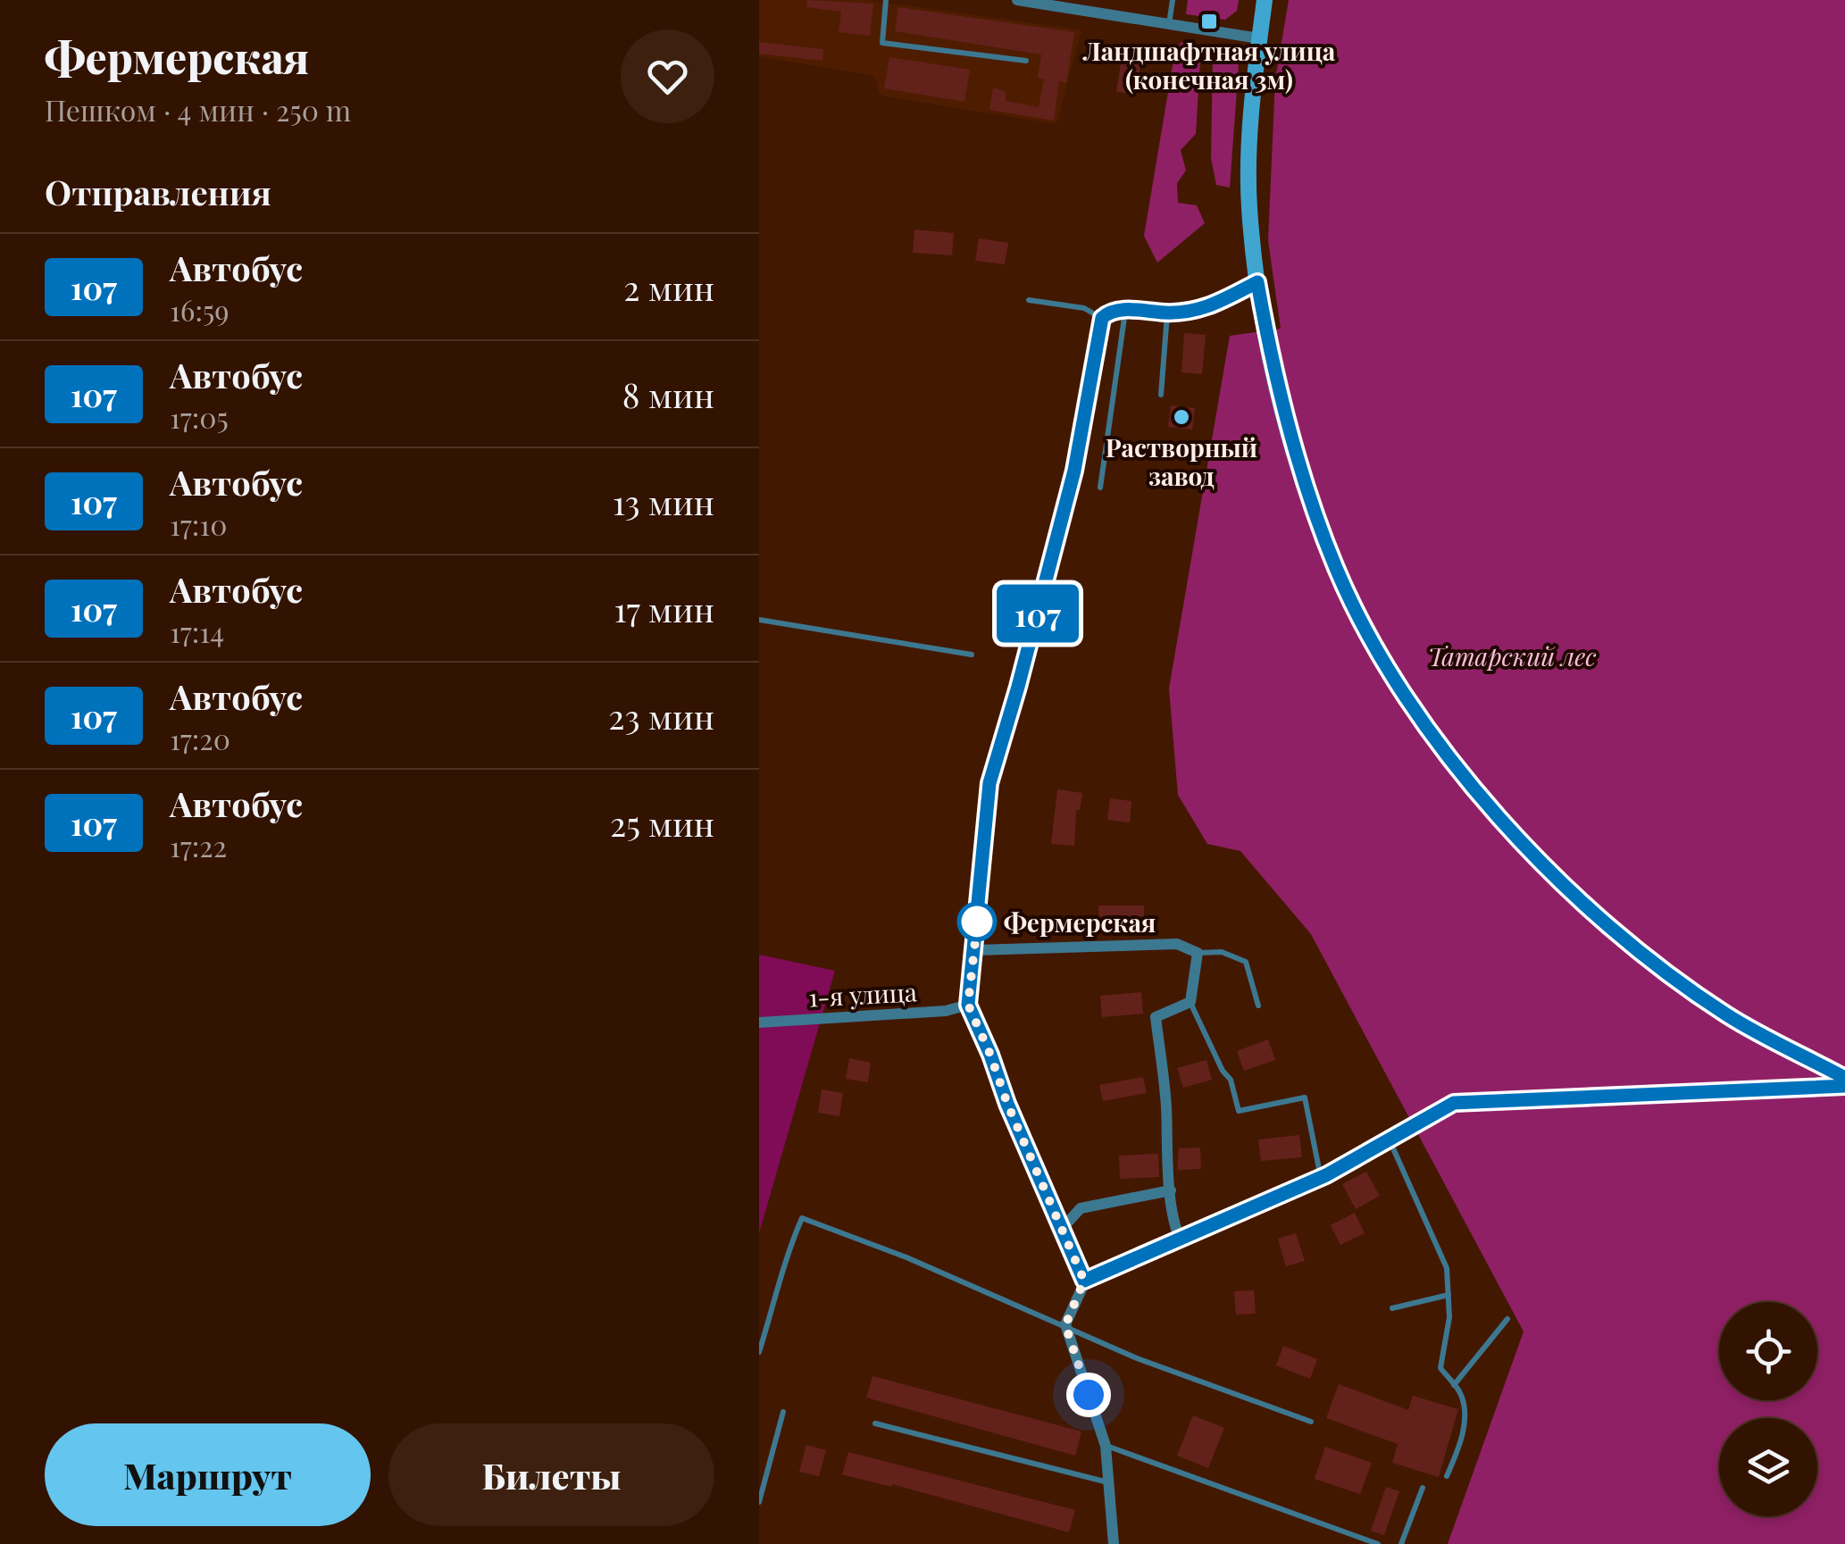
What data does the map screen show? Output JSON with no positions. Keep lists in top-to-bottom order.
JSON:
{
  "streets": {
    "street": ["1-я улица"]
  },
  "parks": ["Татарский лес"],
  "places": {
    "transit": ["Ландшафтная улица (конечная 3м)"],
    "other": ["Растворный завод", "Фермерская"]
  },
  "lines": ["bus line 107"],
  "page": {
    "heading": [
      ["Фермерская", "Пешком · 4 мин · 250 m"],
      "Отправления"
    ],
    "on_map": "107",
    "list": [
      {
        "mark": "107",
        "name": "Автобус",
        "note": "16:59",
        "value": "2 мин"
      },
      {
        "mark": "107",
        "name": "Автобус",
        "note": "17:05",
        "value": "8 мин"
      },
      {
        "mark": "107",
        "name": "Автобус",
        "note": "17:10",
        "value": "13 мин"
      },
      {
        "mark": "107",
        "name": "Автобус",
        "note": "17:14",
        "value": "17 мин"
      },
      {
        "mark": "107",
        "name": "Автобус",
        "note": "17:20",
        "value": "23 мин"
      },
      {
        "mark": "107",
        "name": "Автобус",
        "note": "17:22",
        "value": "25 мин"
      }
    ],
    "buttons": ["Маршрут", "Билеты"]
  }
}
